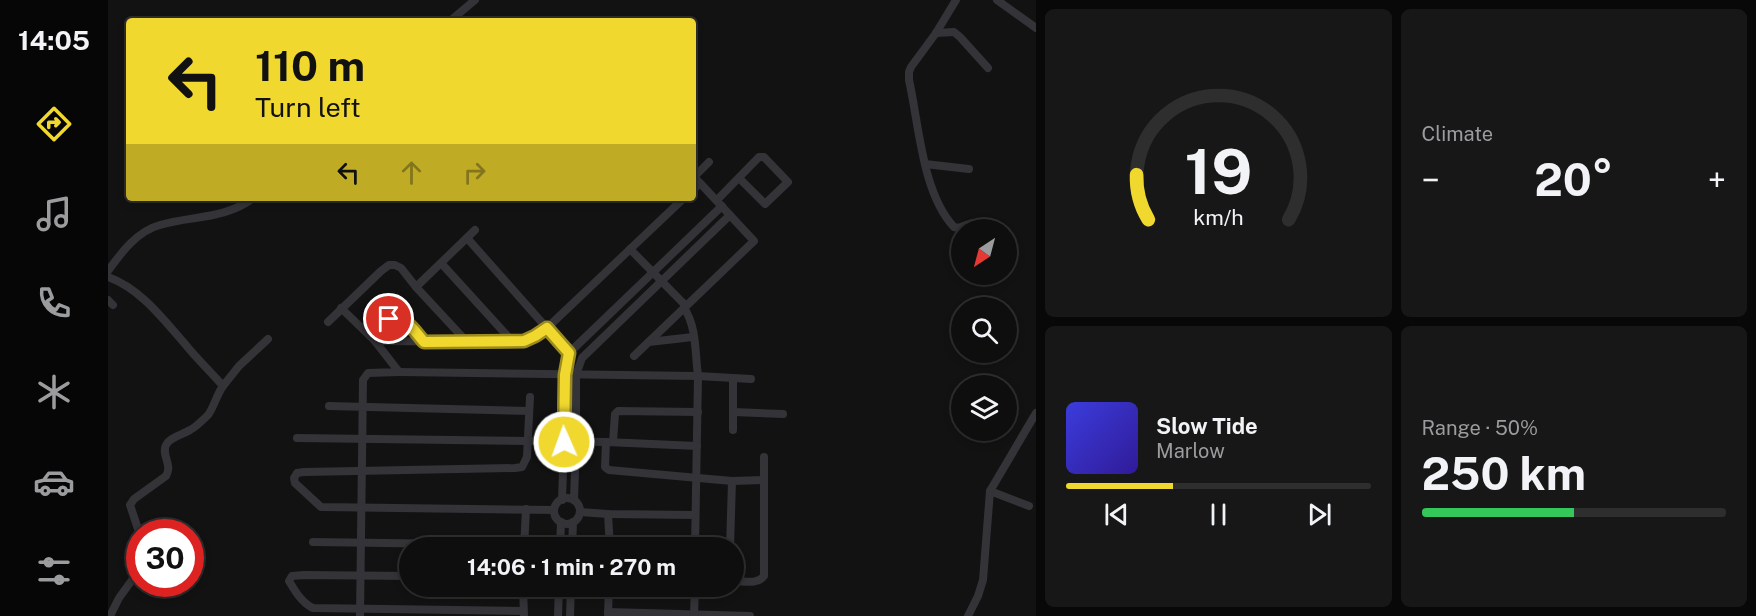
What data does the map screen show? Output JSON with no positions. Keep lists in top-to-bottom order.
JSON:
{
  "north": "bottom left",
  "page": {
    "tabs": "14:05",
    "tile": [
      "Climate",
      ["Range · 50%", "250 km"]
    ],
    "turn": ["110 m", "Turn left"],
    "heat": ["−", "20°", "+"],
    "song": ["Slow Tide", "Marlow"],
    "limit": "30",
    "trip": "14:06 · 1 min · 270 m",
    "gauge": ["19", "km/h"]
  }
}
